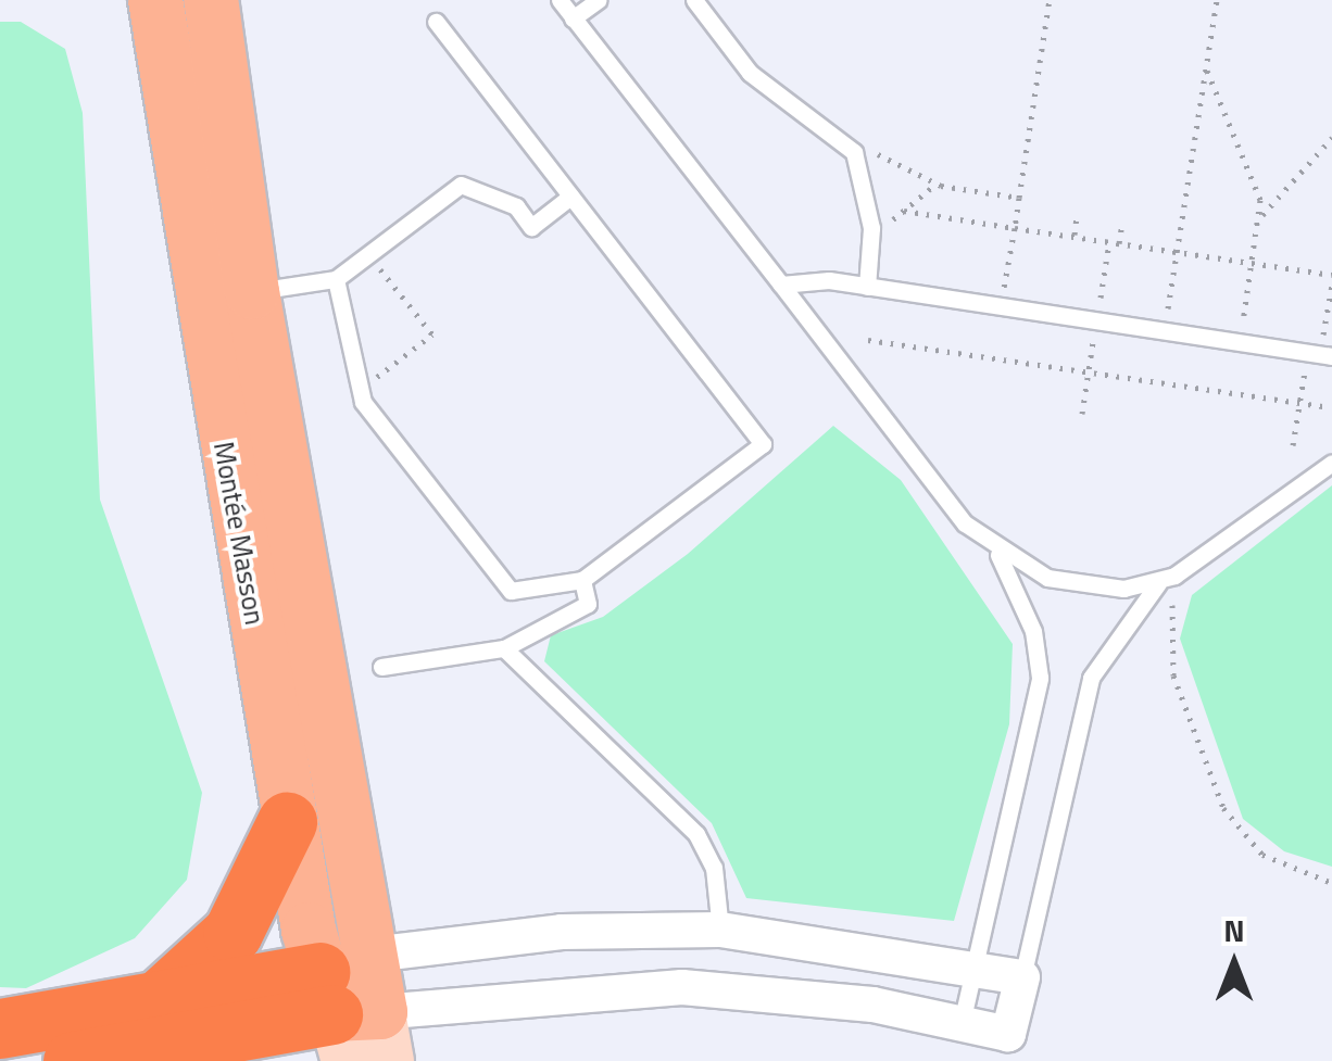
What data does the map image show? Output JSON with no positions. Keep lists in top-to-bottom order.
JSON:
{
  "streets": {
    "main road": ["Montée Masson"]
  },
  "north": "top"
}
